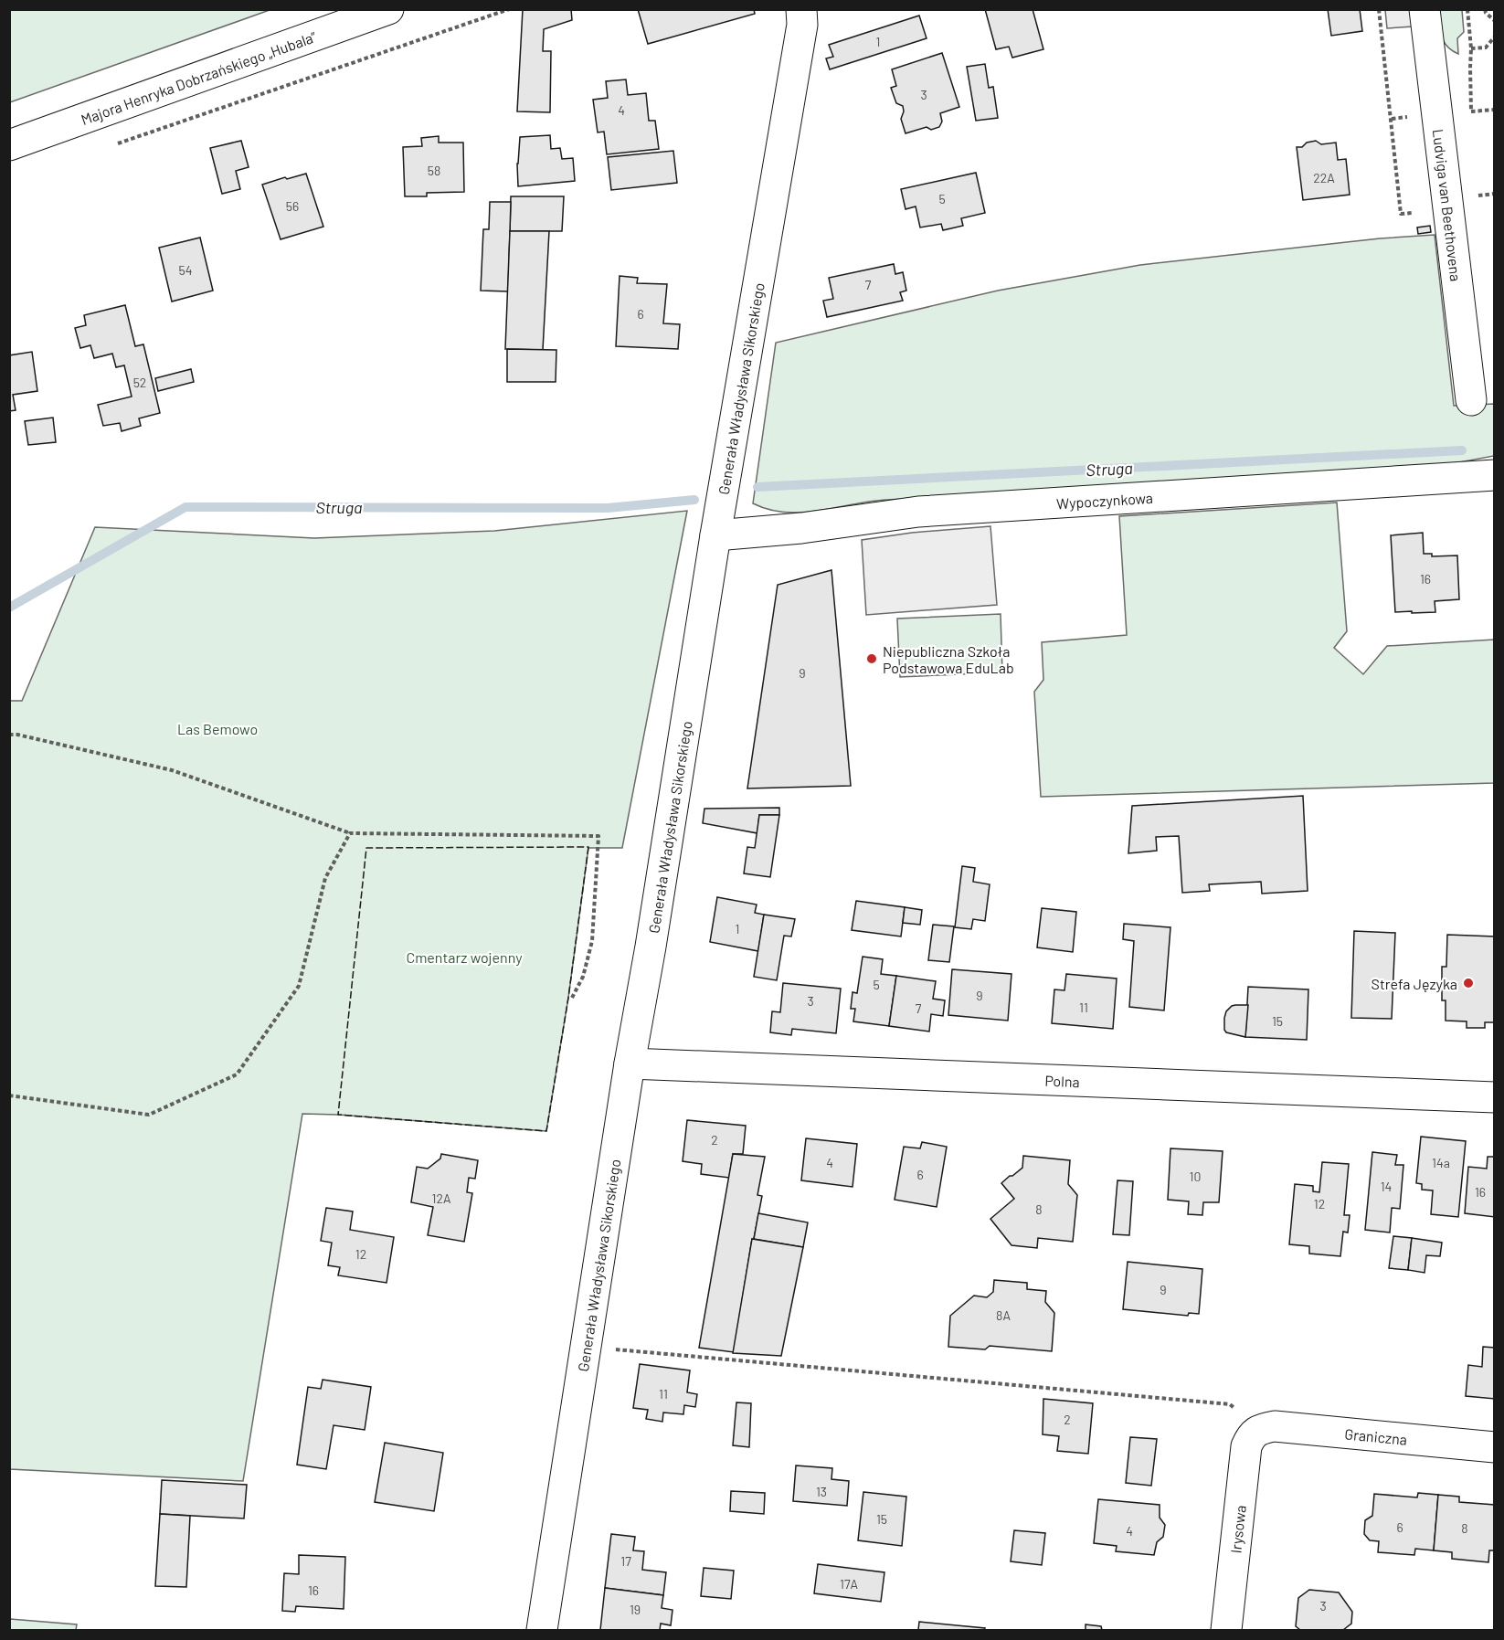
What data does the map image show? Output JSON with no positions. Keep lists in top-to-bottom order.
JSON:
{
  "streets": {
    "street": [
      "Majora Henryka Dobrzańskiego „Hubala”",
      "Ludviga van Beethovena",
      "Generała Władysława Sikorskiego",
      "Wypoczynkowa",
      "Polna",
      "Graniczna",
      "Irysowa"
    ]
  },
  "crossings": [
    ["Generała Władysława Sikorskiego", "Wypoczynkowa"],
    ["Generała Władysława Sikorskiego", "Polna"],
    ["Graniczna", "Irysowa"]
  ],
  "water": ["Struga"],
  "parks": ["Las Bemowo", "Cmentarz wojenny"],
  "places": ["Niepubliczna Szkoła Podstawowa EduLab", "Strefa Języka"],
  "house_numbers": [
    "1",
    "3",
    "4",
    "58",
    "22A",
    "5",
    "56",
    "54",
    "7",
    "6",
    "52",
    "16",
    "9",
    "1",
    "5",
    "9",
    "3",
    "11",
    "7",
    "15",
    "2",
    "4",
    "14a",
    "6",
    "10",
    "14",
    "16",
    "12A",
    "12",
    "8",
    "12",
    "9",
    "8A",
    "11",
    "2",
    "13",
    "15",
    "6",
    "8",
    "4",
    "17",
    "17A",
    "16",
    "3",
    "19"
  ]
}
